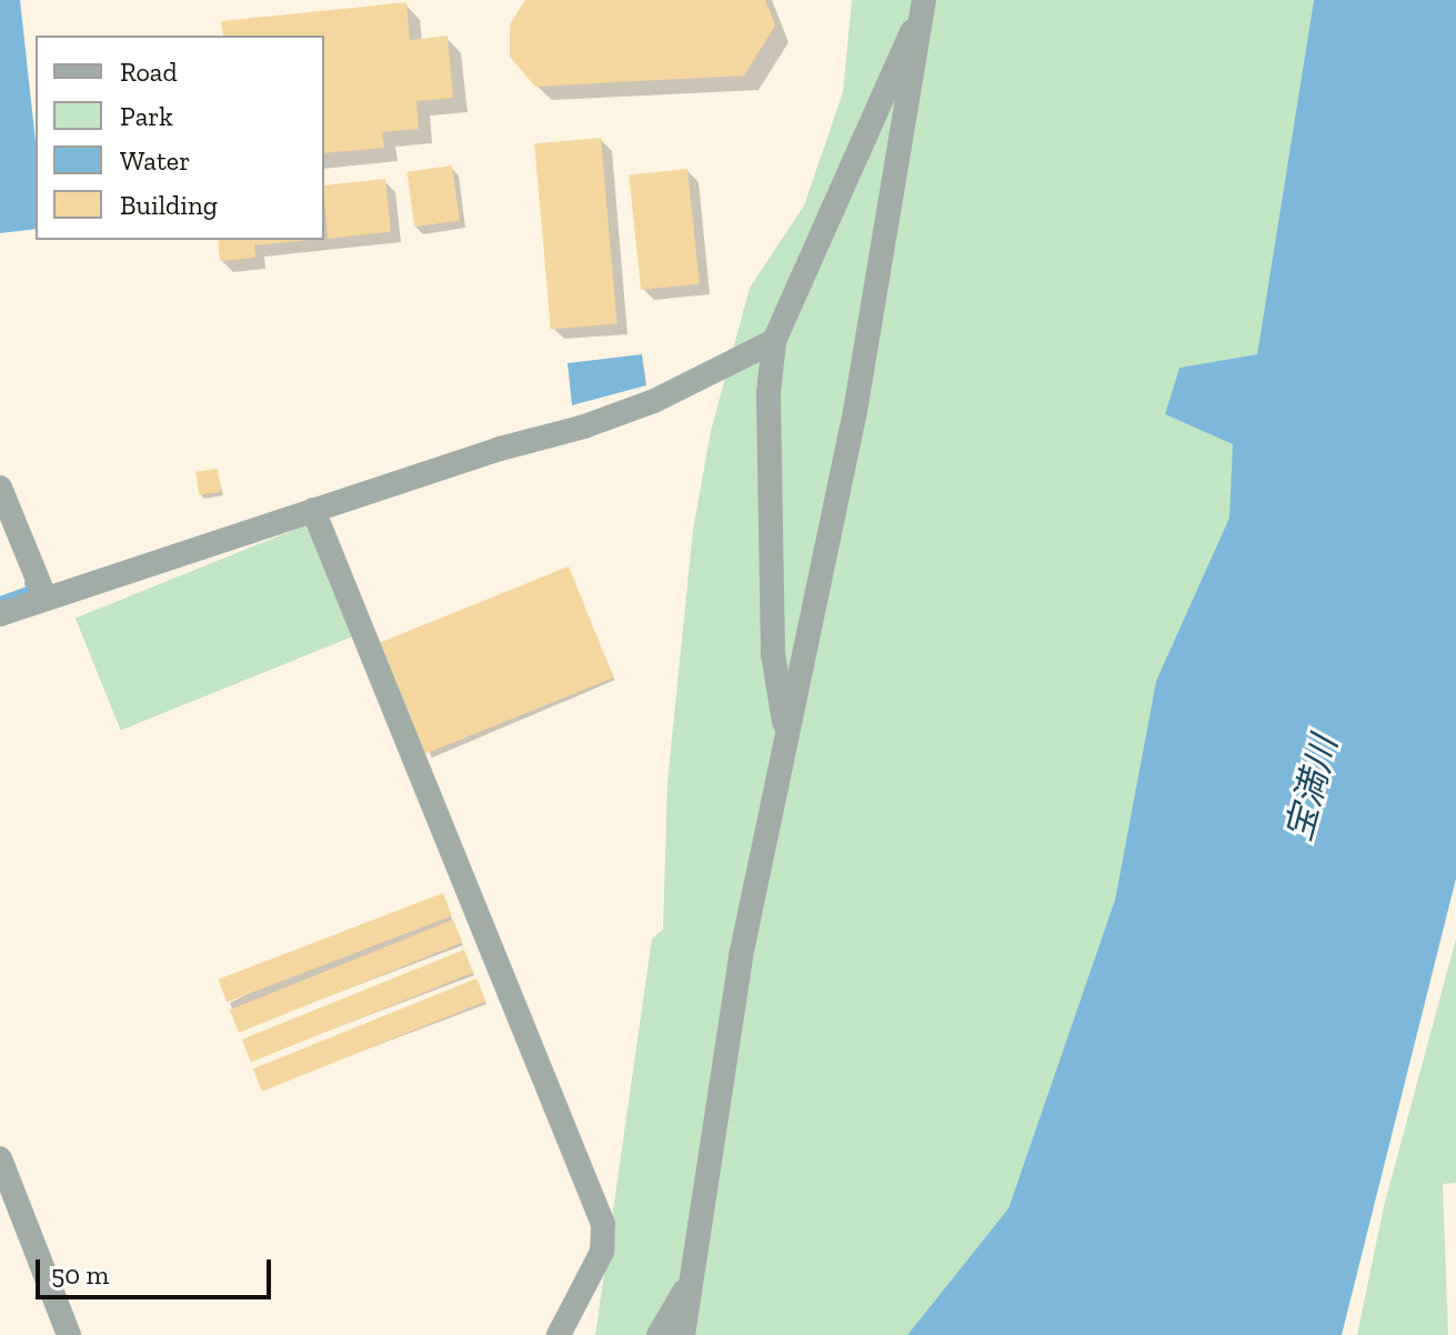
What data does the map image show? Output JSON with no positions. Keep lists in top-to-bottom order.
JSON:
{
  "water": ["宝満川"],
  "legend": [
    "Road",
    "Park",
    "Water",
    "Building"
  ],
  "scale_bar": "50 m"
}
